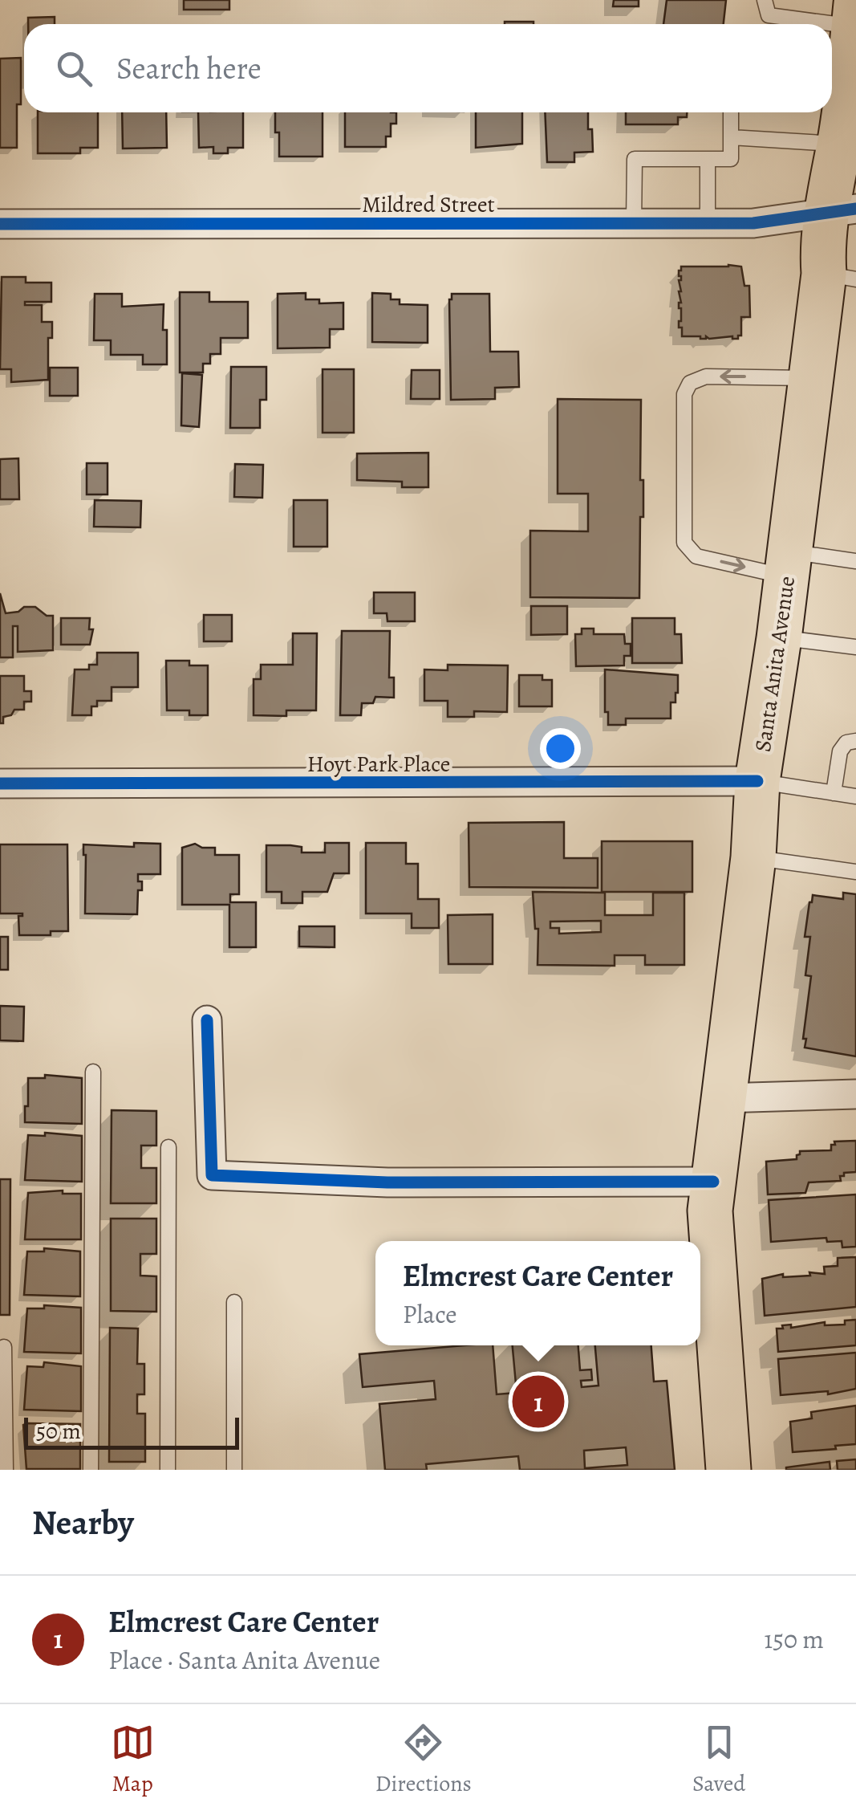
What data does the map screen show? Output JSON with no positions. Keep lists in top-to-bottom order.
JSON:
{
  "streets": {
    "main road": ["Santa Anita Avenue"],
    "street": ["Mildred Street", "Hoyt Park Place"]
  },
  "crossings": [
    ["Mildred Street", "Santa Anita Avenue"],
    ["Santa Anita Avenue", "Hoyt Park Place"]
  ],
  "scale_bar": "50 m",
  "page": {
    "search": "Search here",
    "popup": ["Elmcrest Care Center", "Place"],
    "pins": "1",
    "scale": "50 m",
    "heading": "Nearby",
    "list": [
      {
        "mark": "1",
        "name": "Elmcrest Care Center",
        "note": "Place · Santa Anita Avenue",
        "value": "150 m"
      }
    ],
    "nav": ["Map", "Directions", "Saved"]
  }
}
